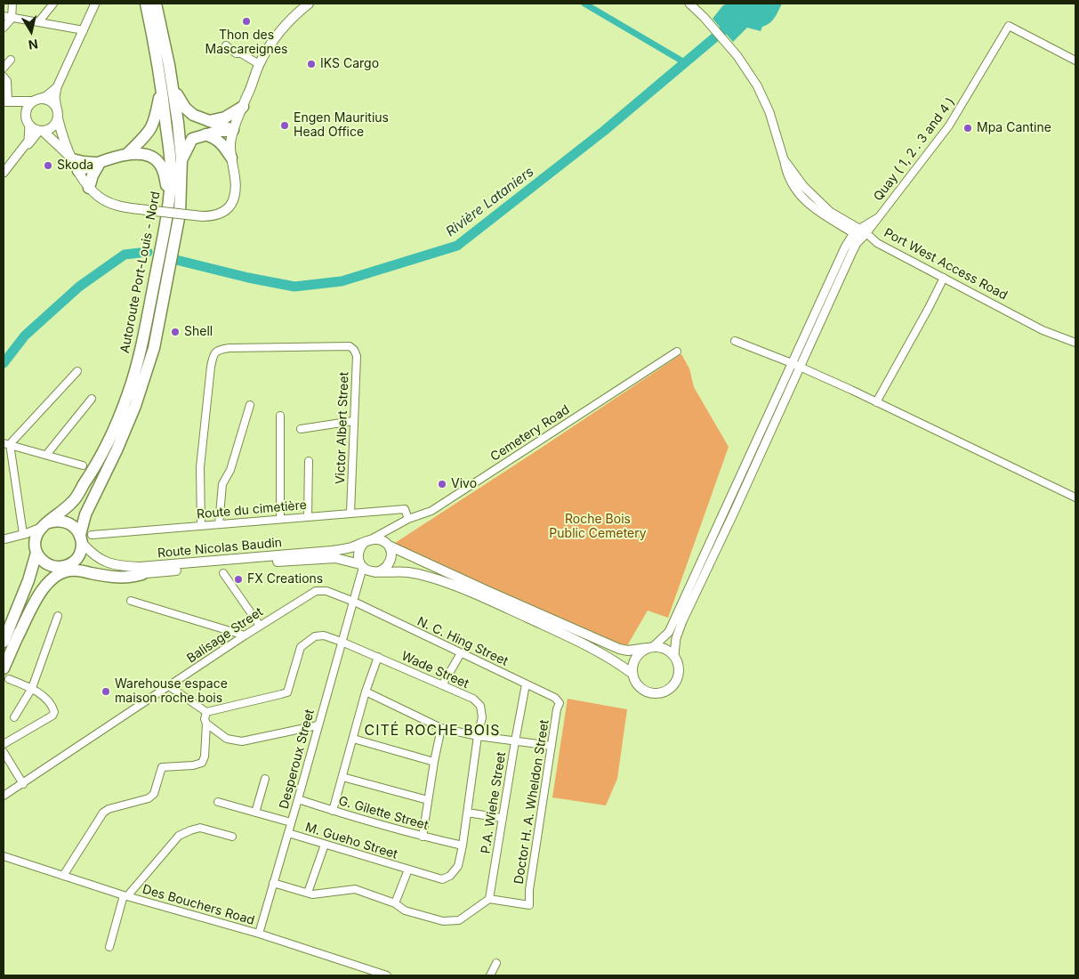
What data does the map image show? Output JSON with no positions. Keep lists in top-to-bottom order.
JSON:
{
  "streets": {
    "highway": ["Autoroute Port-Louis - Nord"],
    "main road": ["Route Nicolas Baudin"],
    "street": [
      "Quay ( 1, 2 . 3 and 4 )",
      "Port West Access Road",
      "Victor Albert Street",
      "Cemetery Road",
      "Route du cimetière",
      "Balisage Street",
      "N. C. Hing Street",
      "Wade Street",
      "Desperoux Street",
      "Doctor H. A. Wheldon Street",
      "P.A. Wiehe Street",
      "G. Gilette Street",
      "M. Gueho Street",
      "Des Bouchers Road"
    ]
  },
  "crossings": [
    ["Quay ( 1, 2 . 3 and 4 )", "Port West Access Road"],
    ["Autoroute Port-Louis - Nord", "Route du cimetière"],
    ["Autoroute Port-Louis - Nord", "Route Nicolas Baudin"],
    ["Victor Albert Street", "Route du cimetière"],
    ["Cemetery Road", "Route du cimetière"],
    ["Cemetery Road", "Route Nicolas Baudin"],
    ["Cemetery Road", "Desperoux Street"],
    ["Route du cimetière", "Route Nicolas Baudin"],
    ["Route Nicolas Baudin", "Desperoux Street"],
    ["Balisage Street", "N. C. Hing Street"],
    ["Balisage Street", "Desperoux Street"],
    ["N. C. Hing Street", "Desperoux Street"],
    ["N. C. Hing Street", "Doctor H. A. Wheldon Street"],
    ["N. C. Hing Street", "P.A. Wiehe Street"],
    ["Wade Street", "Desperoux Street"],
    ["Wade Street", "G. Gilette Street"],
    ["Wade Street", "M. Gueho Street"],
    ["Desperoux Street", "G. Gilette Street"],
    ["Desperoux Street", "M. Gueho Street"],
    ["Desperoux Street", "Des Bouchers Road"],
    ["Doctor H. A. Wheldon Street", "P.A. Wiehe Street"]
  ],
  "districts": ["CITÉ ROCHE BOIS"],
  "water": ["Rivière Lataniers"],
  "parks": ["Roche Bois Public Cemetery"],
  "places": [
    "Thon des Mascareignes",
    "IKS Cargo",
    "Engen Mauritius Head Office",
    "Mpa Cantine",
    "Skoda",
    "Shell",
    "Vivo",
    "FX Creations",
    "Warehouse espace maison roche bois"
  ],
  "north": "bottom"
}
